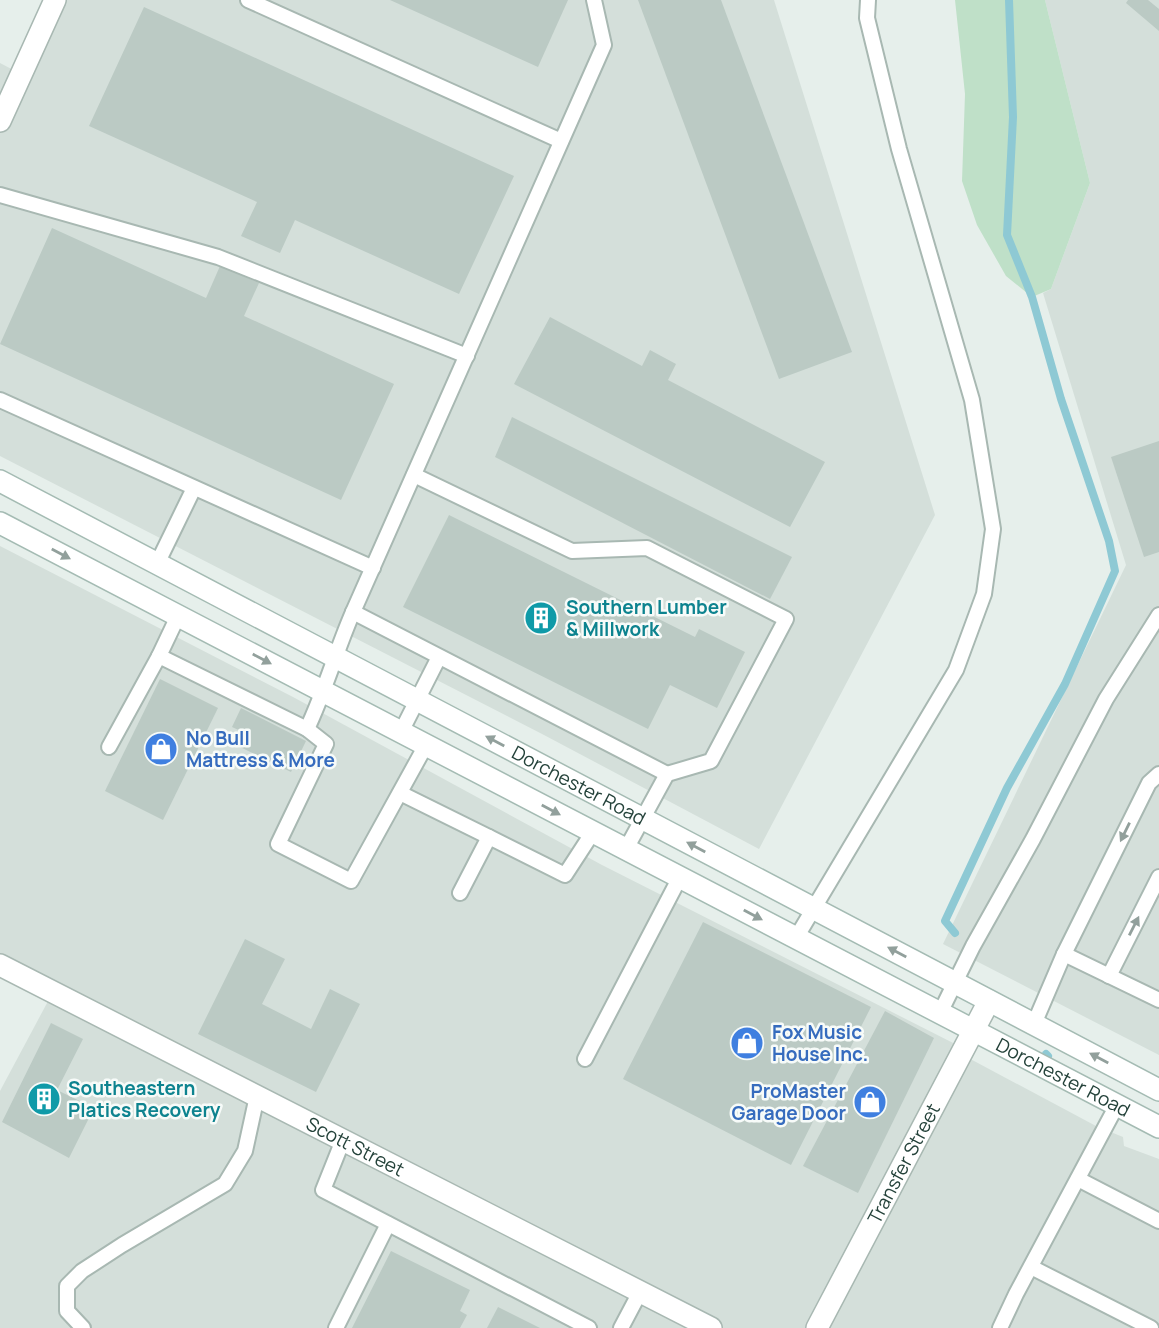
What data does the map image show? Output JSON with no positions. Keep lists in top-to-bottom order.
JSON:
{
  "streets": {
    "main road": ["Dorchester Road", "Scott Street", "Transfer Street"]
  },
  "crossings": [
    ["Dorchester Road", "Transfer Street"]
  ],
  "places": {
    "building": ["Southern Lumber & Millwork", "Southeastern Platics Recovery"],
    "shop": ["No Bull Mattress & More", "Fox Music House Inc.", "ProMaster Garage Door"]
  }
}
